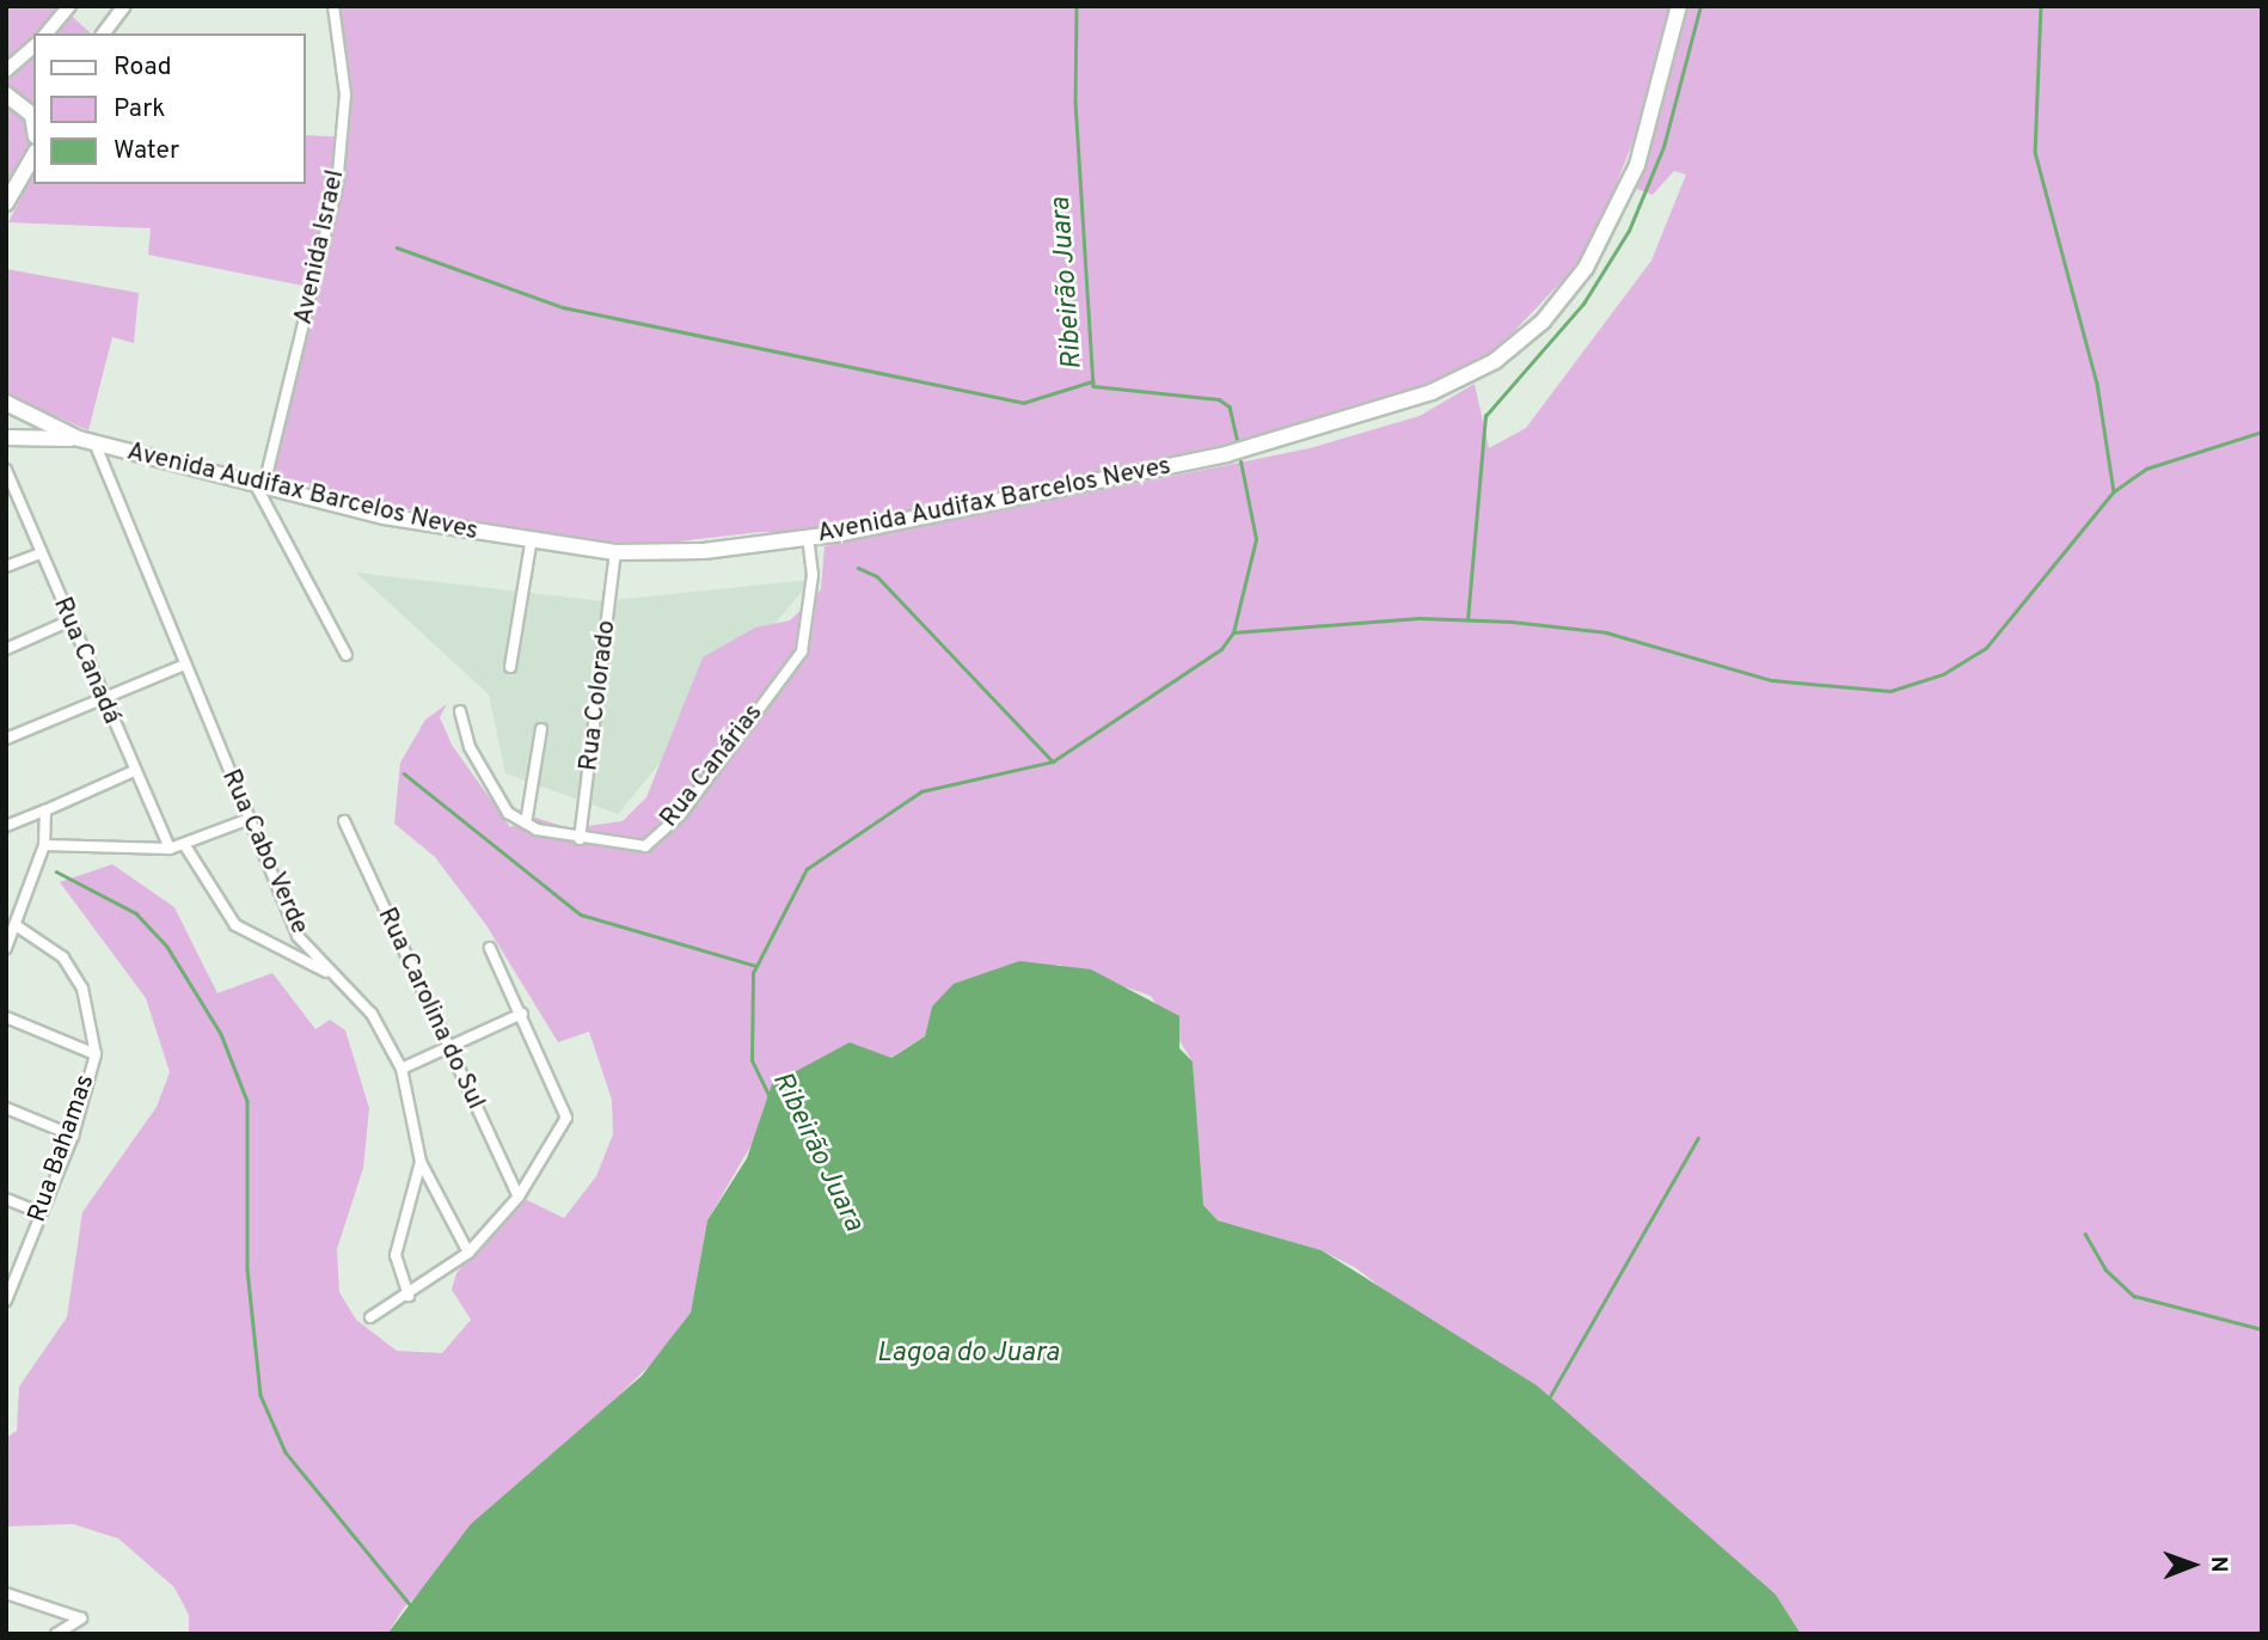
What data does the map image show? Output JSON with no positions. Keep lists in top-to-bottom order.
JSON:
{
  "streets": {
    "main road": ["Avenida Audifax Barcelos Neves"],
    "street": [
      "Avenida Israel",
      "Rua Canadá",
      "Rua Colorado",
      "Rua Canárias",
      "Rua Cabo Verde",
      "Rua Carolina do Sul",
      "Rua Bahamas"
    ]
  },
  "crossings": [
    ["Avenida Israel", "Avenida Audifax Barcelos Neves"],
    ["Avenida Audifax Barcelos Neves", "Rua Colorado"],
    ["Avenida Audifax Barcelos Neves", "Rua Canárias"],
    ["Avenida Audifax Barcelos Neves", "Rua Cabo Verde"],
    ["Rua Colorado", "Rua Canárias"]
  ],
  "water": ["Ribeirão Juara", "Lagoa do Juara"],
  "legend": ["Road", "Park", "Water"],
  "north": "right"
}
